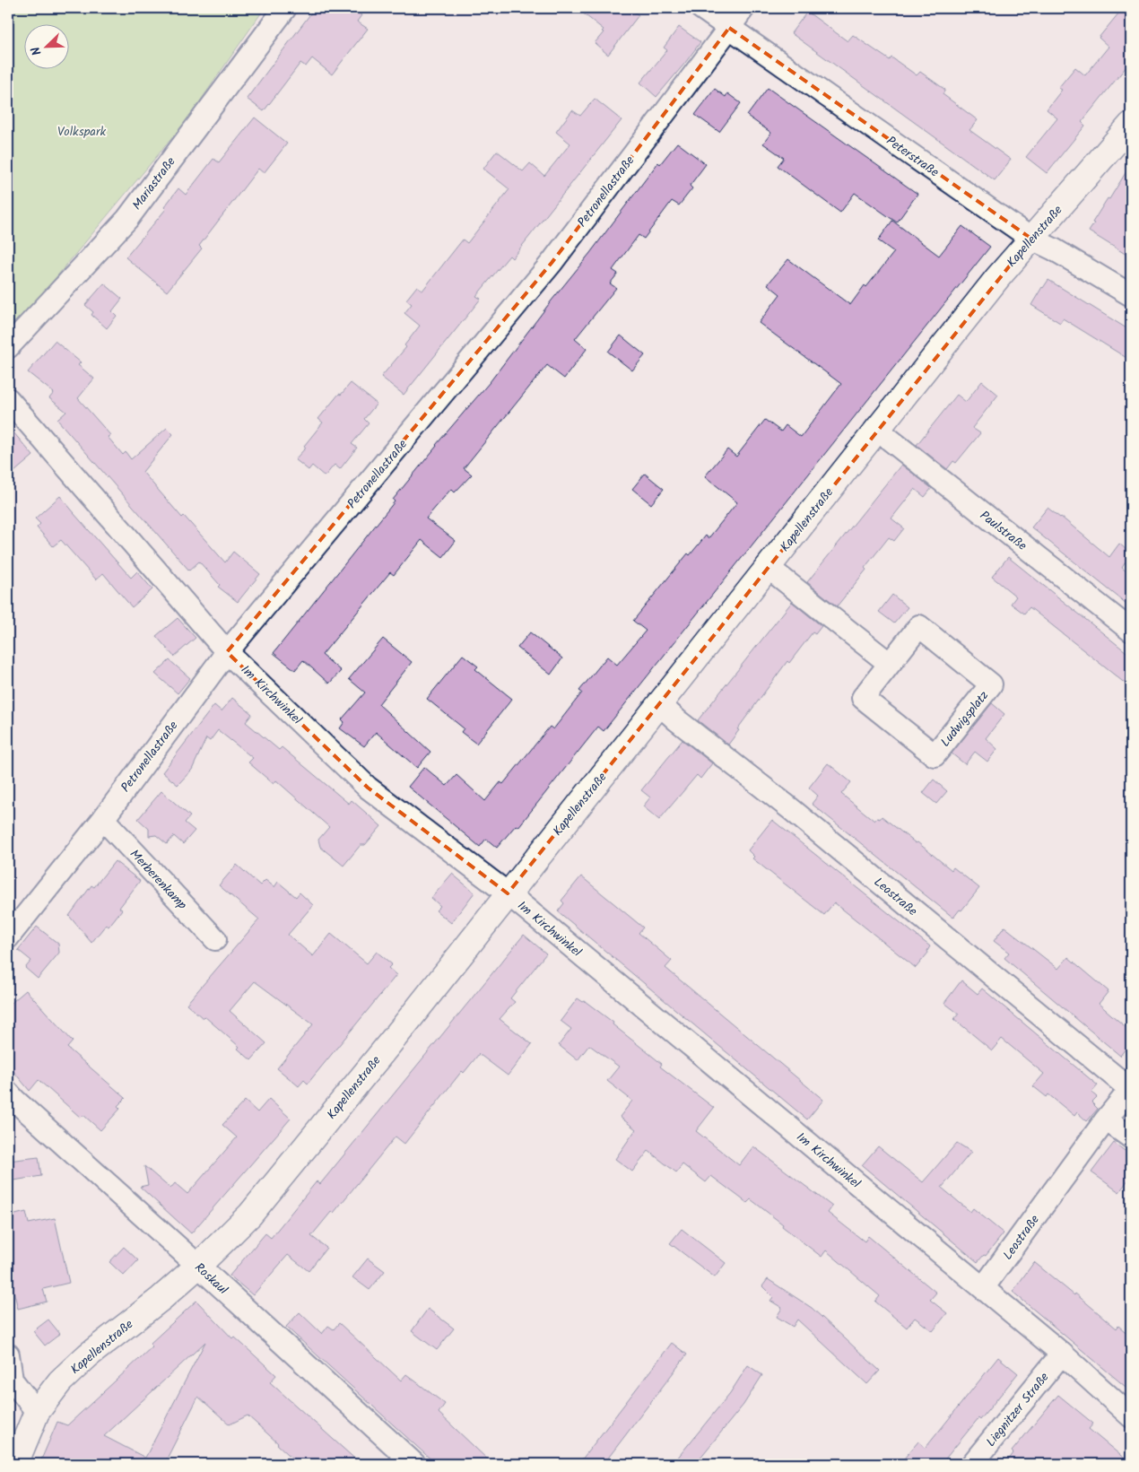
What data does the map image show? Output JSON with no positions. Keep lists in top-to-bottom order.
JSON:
{
  "streets": {
    "street": [
      "Peterstraße",
      "Mariastraße",
      "Petronellastraße",
      "Kapellenstraße",
      "Paulstraße",
      "Im Kirchwinkel",
      "Ludwigsplatz",
      "Merberenkamp",
      "Leostraße",
      "Roskaul",
      "Liegnitzer Straße"
    ]
  },
  "crossings": [
    ["Peterstraße", "Petronellastraße"],
    ["Peterstraße", "Kapellenstraße"],
    ["Petronellastraße", "Im Kirchwinkel"],
    ["Petronellastraße", "Merberenkamp"],
    ["Kapellenstraße", "Paulstraße"],
    ["Kapellenstraße", "Im Kirchwinkel"],
    ["Kapellenstraße", "Leostraße"],
    ["Kapellenstraße", "Roskaul"],
    ["Im Kirchwinkel", "Leostraße"],
    ["Im Kirchwinkel", "Liegnitzer Straße"]
  ],
  "parks": ["Volkspark"],
  "north": "bottom left"
}
